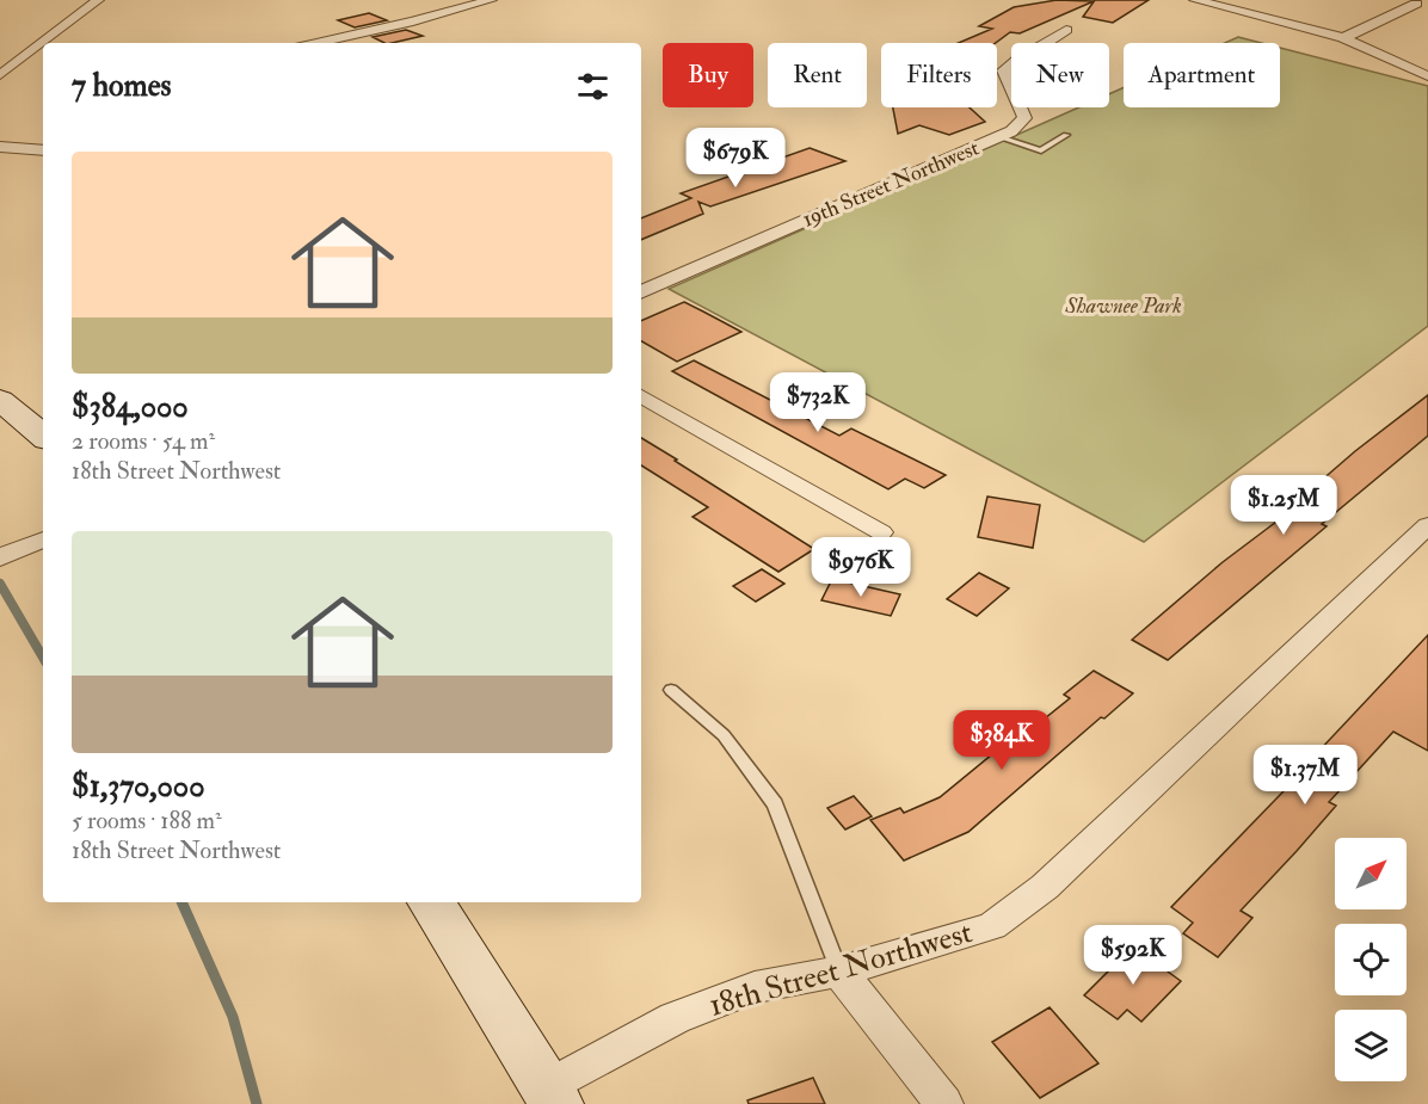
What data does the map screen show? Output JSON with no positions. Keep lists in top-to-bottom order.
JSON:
{
  "streets": {
    "street": ["19th Street Northwest", "18th Street Northwest"]
  },
  "parks": ["Shawnee Park"],
  "north": "top right",
  "page": {
    "chip": [
      "Buy",
      "Rent",
      "Filters",
      "New",
      "Apartment"
    ],
    "heading": "7 homes",
    "price": [
      "$679K",
      "$732K",
      "$1.25M",
      "$976K",
      "$384K",
      "$1.37M",
      "$592K"
    ],
    "list": [
      {
        "name": "$384,000",
        "note": "2 rooms · 54 m² · 18th Street Northwest"
      },
      {
        "name": "$1,370,000",
        "note": "5 rooms · 188 m² · 18th Street Northwest"
      }
    ]
  }
}
